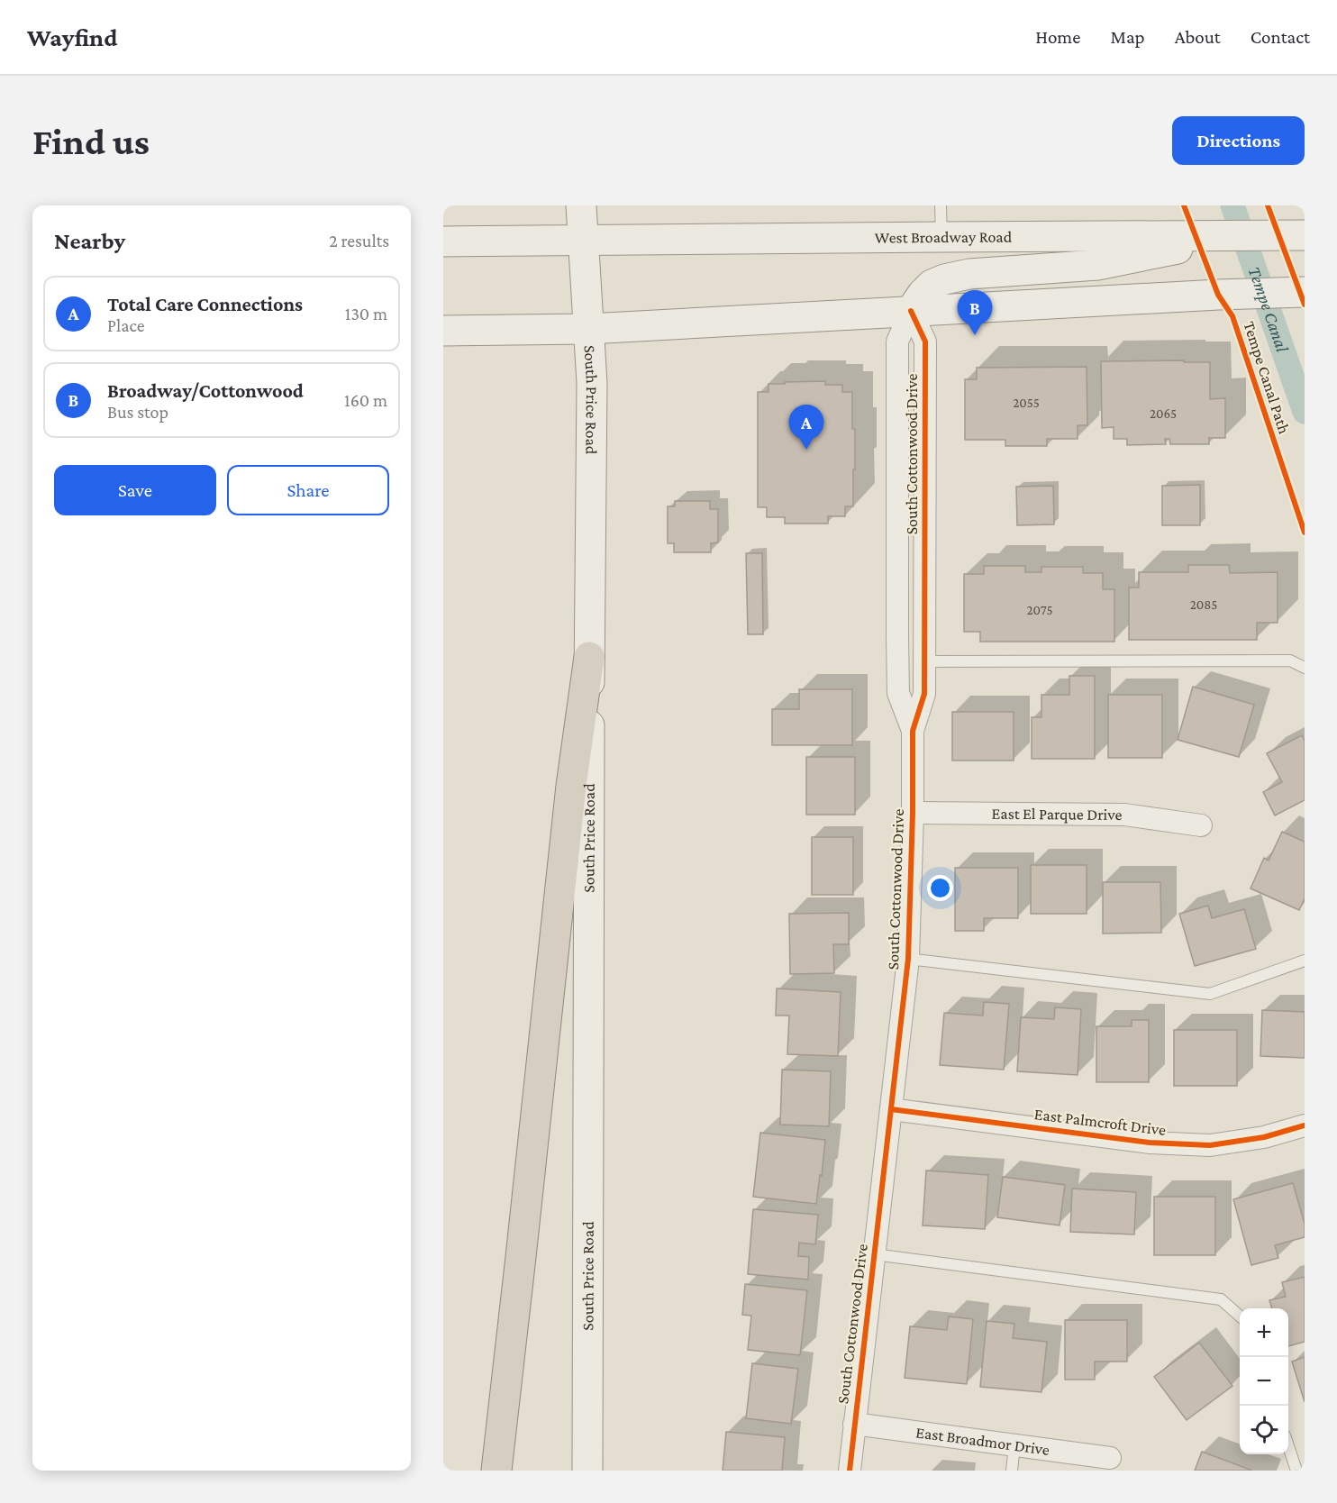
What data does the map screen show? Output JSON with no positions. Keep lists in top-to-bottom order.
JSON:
{
  "streets": {
    "main road": ["West Broadway Road", "South Price Road"],
    "street": [
      "South Cottonwood Drive",
      "East El Parque Drive",
      "East Palmcroft Drive",
      "East Broadmor Drive"
    ],
    "cycle path": ["Tempe Canal Path"]
  },
  "crossings": [
    ["West Broadway Road", "South Price Road"],
    ["South Cottonwood Drive", "East El Parque Drive"],
    ["South Cottonwood Drive", "East Palmcroft Drive"],
    ["South Cottonwood Drive", "East Broadmor Drive"]
  ],
  "water": ["Tempe Canal"],
  "house_numbers": [
    "2055",
    "2065",
    "2085",
    "2075"
  ],
  "page": {
    "header": "Wayfind",
    "nav": [
      "Home",
      "Map",
      "About",
      "Contact"
    ],
    "buttons": [
      "Directions",
      ["Save", "Share"]
    ],
    "title": "Find us",
    "heading": ["Nearby", "2 results"],
    "list": [
      {
        "mark": "A",
        "name": "Total Care Connections",
        "note": "Place",
        "value": "130 m"
      },
      {
        "mark": "B",
        "name": "Broadway/Cottonwood",
        "note": "Bus stop",
        "value": "160 m"
      }
    ],
    "pins": ["B", "A"],
    "map_buttons": ["+", "−"]
  }
}
